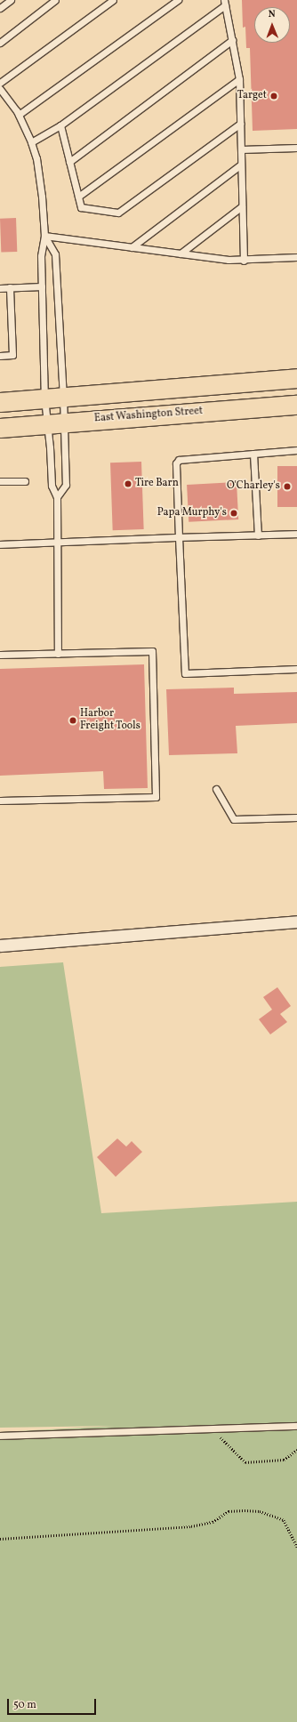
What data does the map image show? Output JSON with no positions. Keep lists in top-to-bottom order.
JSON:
{
  "streets": {
    "main road": ["East Washington Street"]
  },
  "places": [
    "Target",
    "Tire Barn",
    "O'Charley's",
    "Papa Murphy's",
    "Harbor Freight Tools"
  ],
  "scale_bar": "50 m",
  "north": "top"
}
